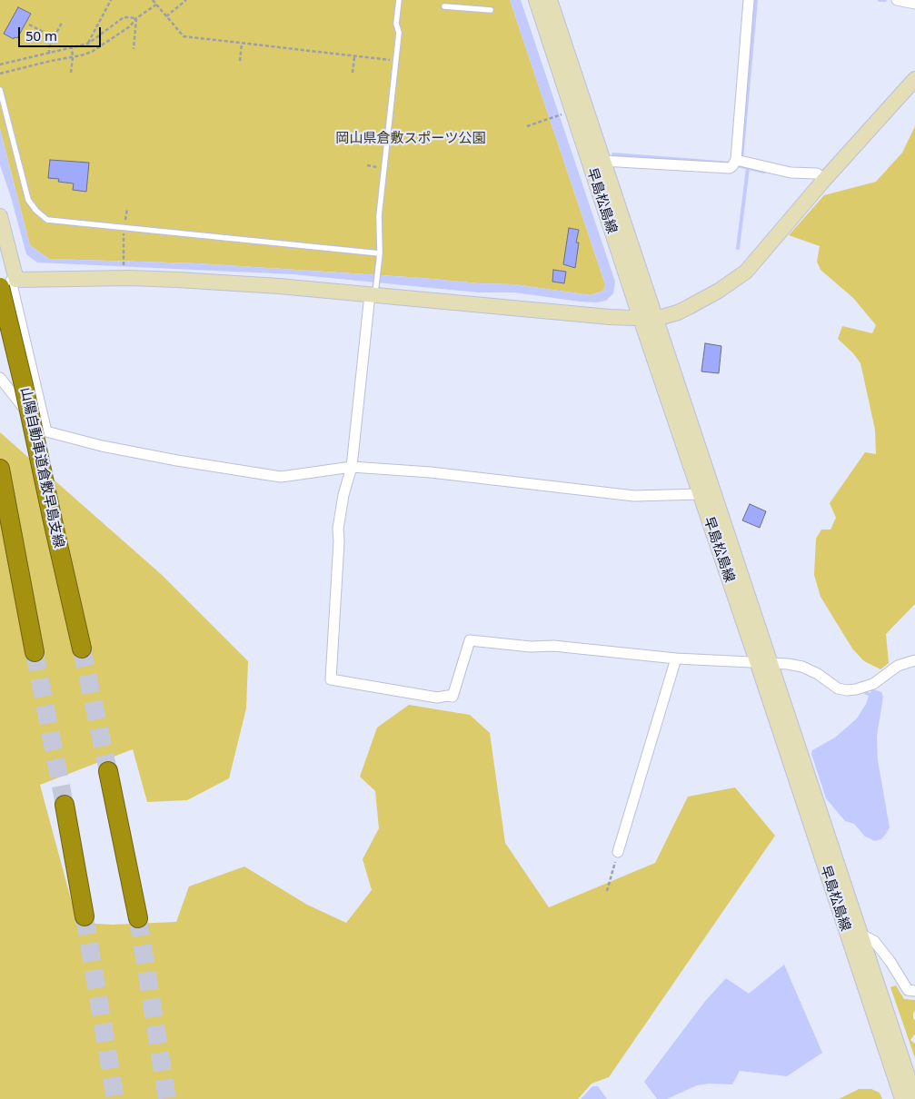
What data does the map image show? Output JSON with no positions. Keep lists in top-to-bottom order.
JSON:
{
  "streets": {
    "highway": ["山陽自動車道倉敷早島支線"],
    "main road": ["早島松島線"]
  },
  "parks": ["岡山県倉敷スポーツ公園"],
  "scale_bar": "50 m"
}
